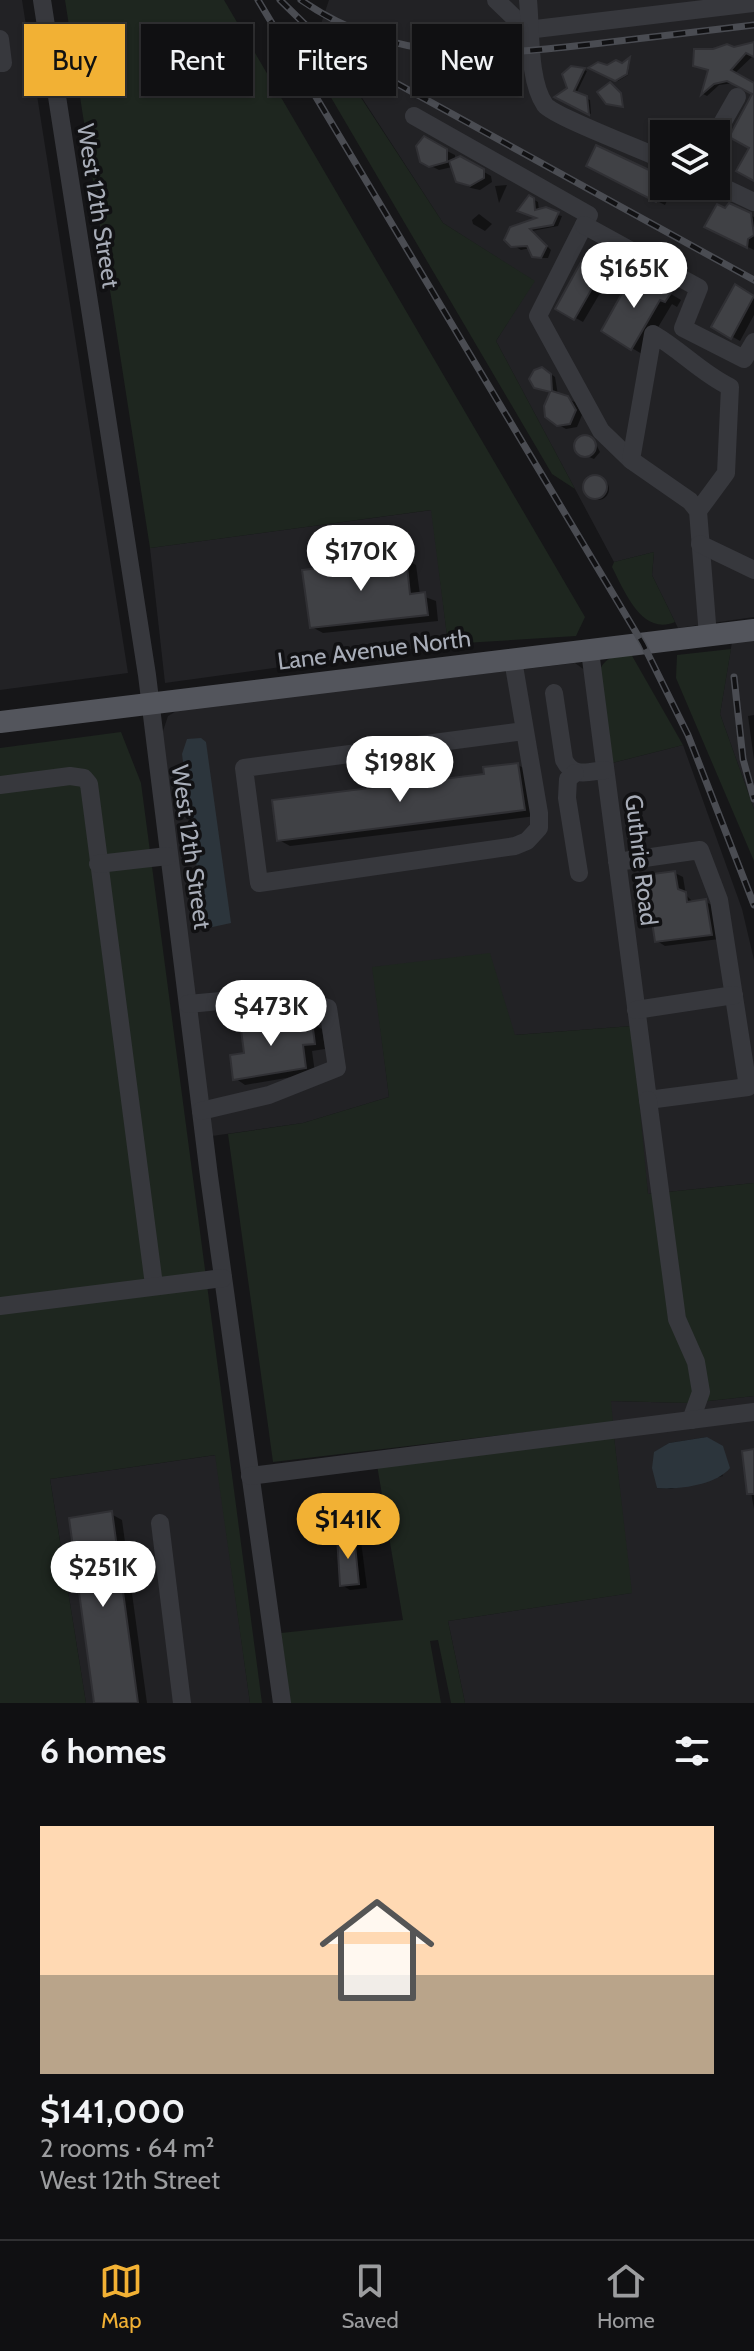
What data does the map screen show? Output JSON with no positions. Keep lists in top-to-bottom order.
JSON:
{
  "streets": {
    "main road": ["Lane Avenue North"],
    "street": ["West 12th Street", "Guthrie Road"]
  },
  "crossings": [
    ["West 12th Street", "Lane Avenue North"],
    ["Lane Avenue North", "Guthrie Road"]
  ],
  "page": {
    "chip": [
      "Buy",
      "Rent",
      "Filters",
      "New"
    ],
    "price": [
      "$165K",
      "$170K",
      "$198K",
      "$473K",
      "$141K",
      "$251K"
    ],
    "heading": "6 homes",
    "list": [
      {
        "name": "$141,000",
        "note": "2 rooms · 64 m² · West 12th Street"
      }
    ],
    "tabs": ["Map", "Saved", "Home"]
  }
}
